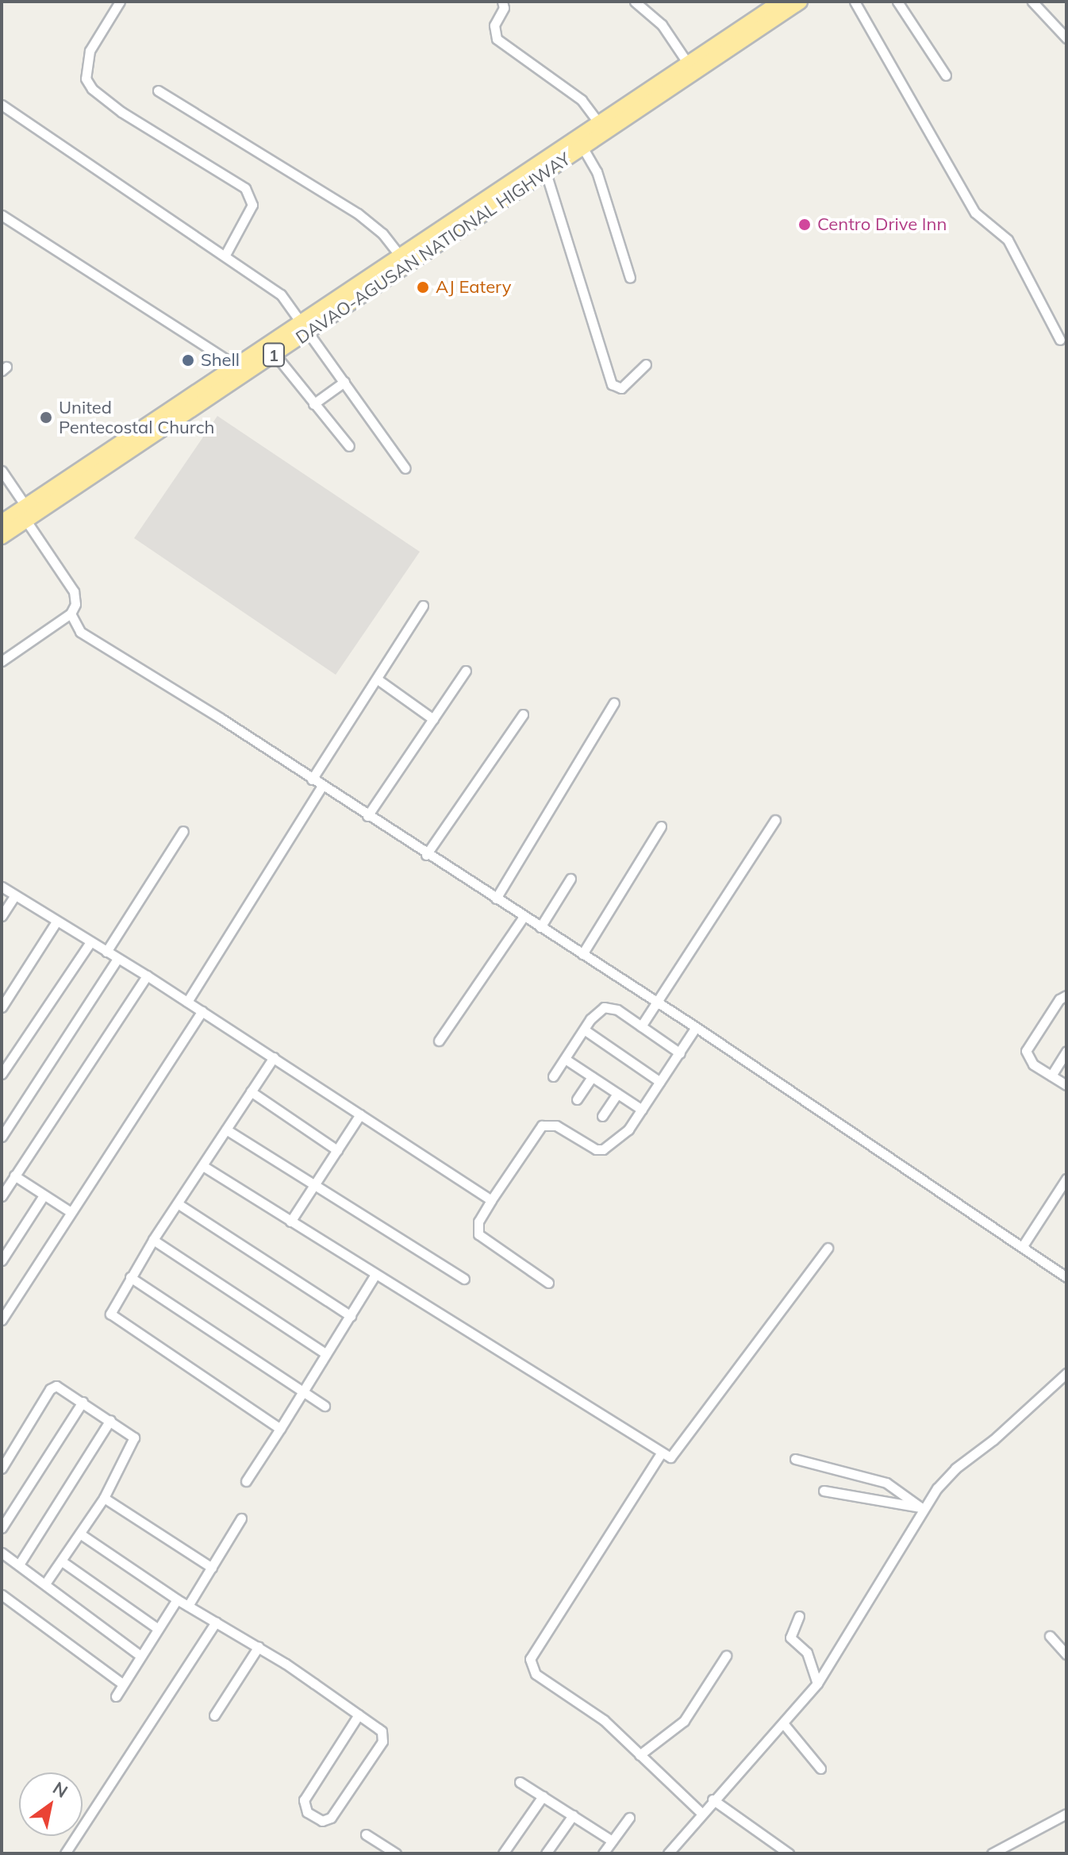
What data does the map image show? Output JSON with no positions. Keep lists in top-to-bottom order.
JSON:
{
  "streets": {
    "highway": ["DAVAO-AGUSAN NATIONAL HIGHWAY", "1"]
  },
  "places": [
    "Centro Drive Inn",
    "AJ Eatery",
    "Shell",
    "United Pentecostal Church"
  ],
  "north": "top right"
}
